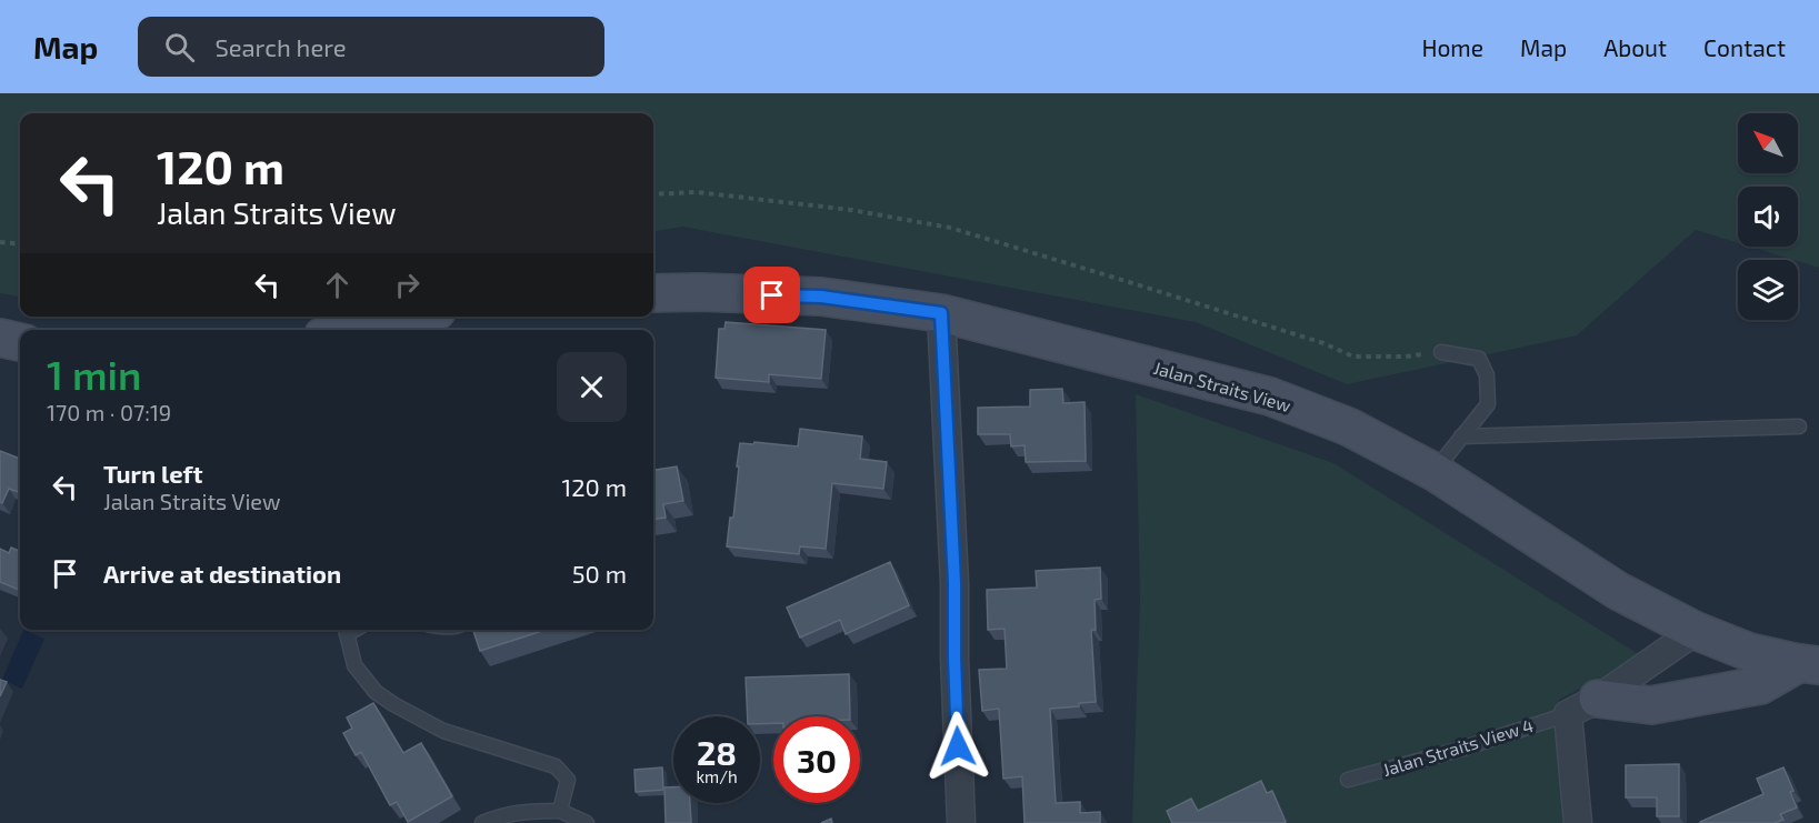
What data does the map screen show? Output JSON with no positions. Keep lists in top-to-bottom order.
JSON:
{
  "streets": {
    "street": ["Jalan Straits View", "Jalan Straits View 4"]
  },
  "crossings": [
    ["Jalan Straits View", "Jalan Straits View 4"]
  ],
  "north": "top left",
  "page": {
    "header": "Map",
    "search": "Search here",
    "nav": [
      "Home",
      "Map",
      "About",
      "Contact"
    ],
    "turn": ["120 m", "Jalan Straits View"],
    "heading": ["1 min", "170 m · 07:19"],
    "list": [
      {
        "name": "Turn left",
        "note": "Jalan Straits View",
        "value": "120 m"
      },
      {
        "name": "Arrive at destination",
        "value": "50 m"
      }
    ],
    "speed": "28 km/h",
    "limit": "30"
  }
}
